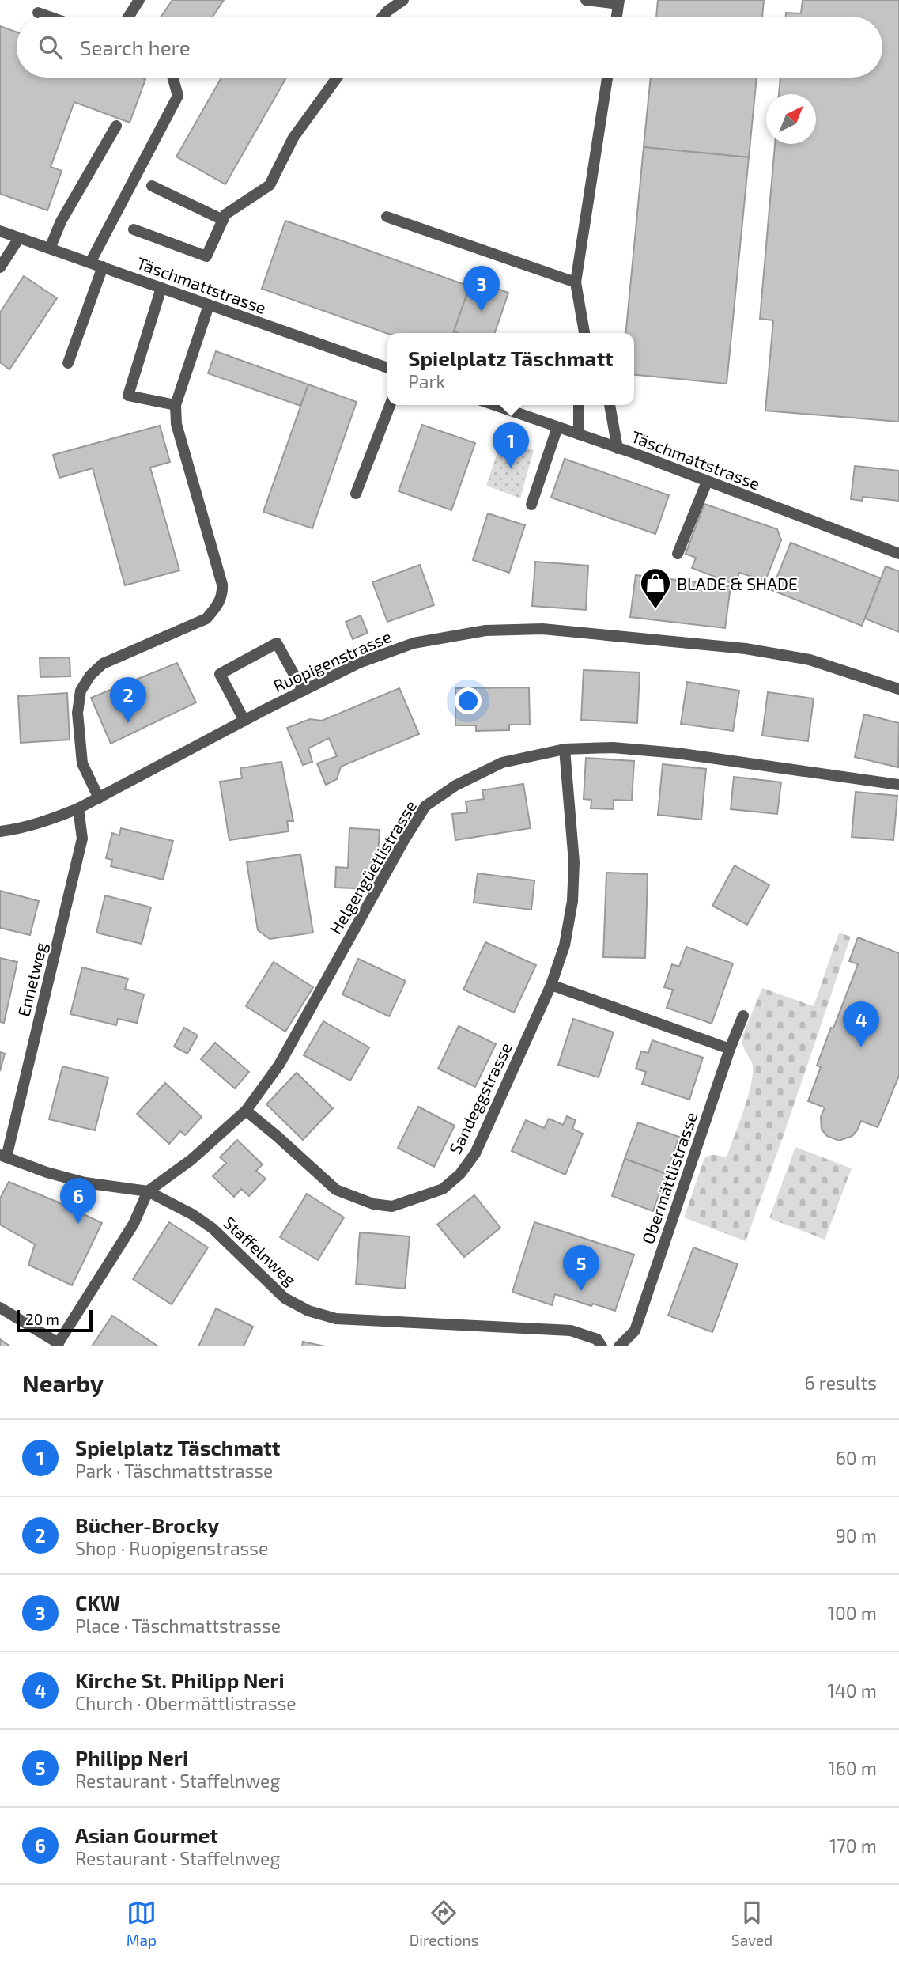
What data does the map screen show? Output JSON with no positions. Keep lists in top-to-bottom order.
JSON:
{
  "streets": {
    "street": [
      "Täschmattstrasse",
      "Ruopigenstrasse",
      "Helgengüetlistrasse",
      "Ennetweg",
      "Sandeggstrasse",
      "Obermättlistrasse",
      "Staffelnweg"
    ]
  },
  "crossings": [
    ["Ruopigenstrasse", "Ennetweg"],
    ["Helgengüetlistrasse", "Sandeggstrasse"],
    ["Helgengüetlistrasse", "Staffelnweg"],
    ["Ennetweg", "Staffelnweg"]
  ],
  "places": {
    "shop": ["BLADE & SHADE"]
  },
  "scale_bar": "20 m",
  "north": "top right",
  "page": {
    "search": "Search here",
    "pins": [
      "3",
      "1",
      "2",
      "4",
      "6",
      "5"
    ],
    "popup": ["Spielplatz Täschmatt", "Park"],
    "scale": "20 m",
    "heading": ["Nearby", "6 results"],
    "list": [
      {
        "mark": "1",
        "name": "Spielplatz Täschmatt",
        "note": "Park · Täschmattstrasse",
        "value": "60 m"
      },
      {
        "mark": "2",
        "name": "Bücher-Brocky",
        "note": "Shop · Ruopigenstrasse",
        "value": "90 m"
      },
      {
        "mark": "3",
        "name": "CKW",
        "note": "Place · Täschmattstrasse",
        "value": "100 m"
      },
      {
        "mark": "4",
        "name": "Kirche St. Philipp Neri",
        "note": "Church · Obermättlistrasse",
        "value": "140 m"
      },
      {
        "mark": "5",
        "name": "Philipp Neri",
        "note": "Restaurant · Staffelnweg",
        "value": "160 m"
      },
      {
        "mark": "6",
        "name": "Asian Gourmet",
        "note": "Restaurant · Staffelnweg",
        "value": "170 m"
      }
    ],
    "nav": ["Map", "Directions", "Saved"]
  }
}
